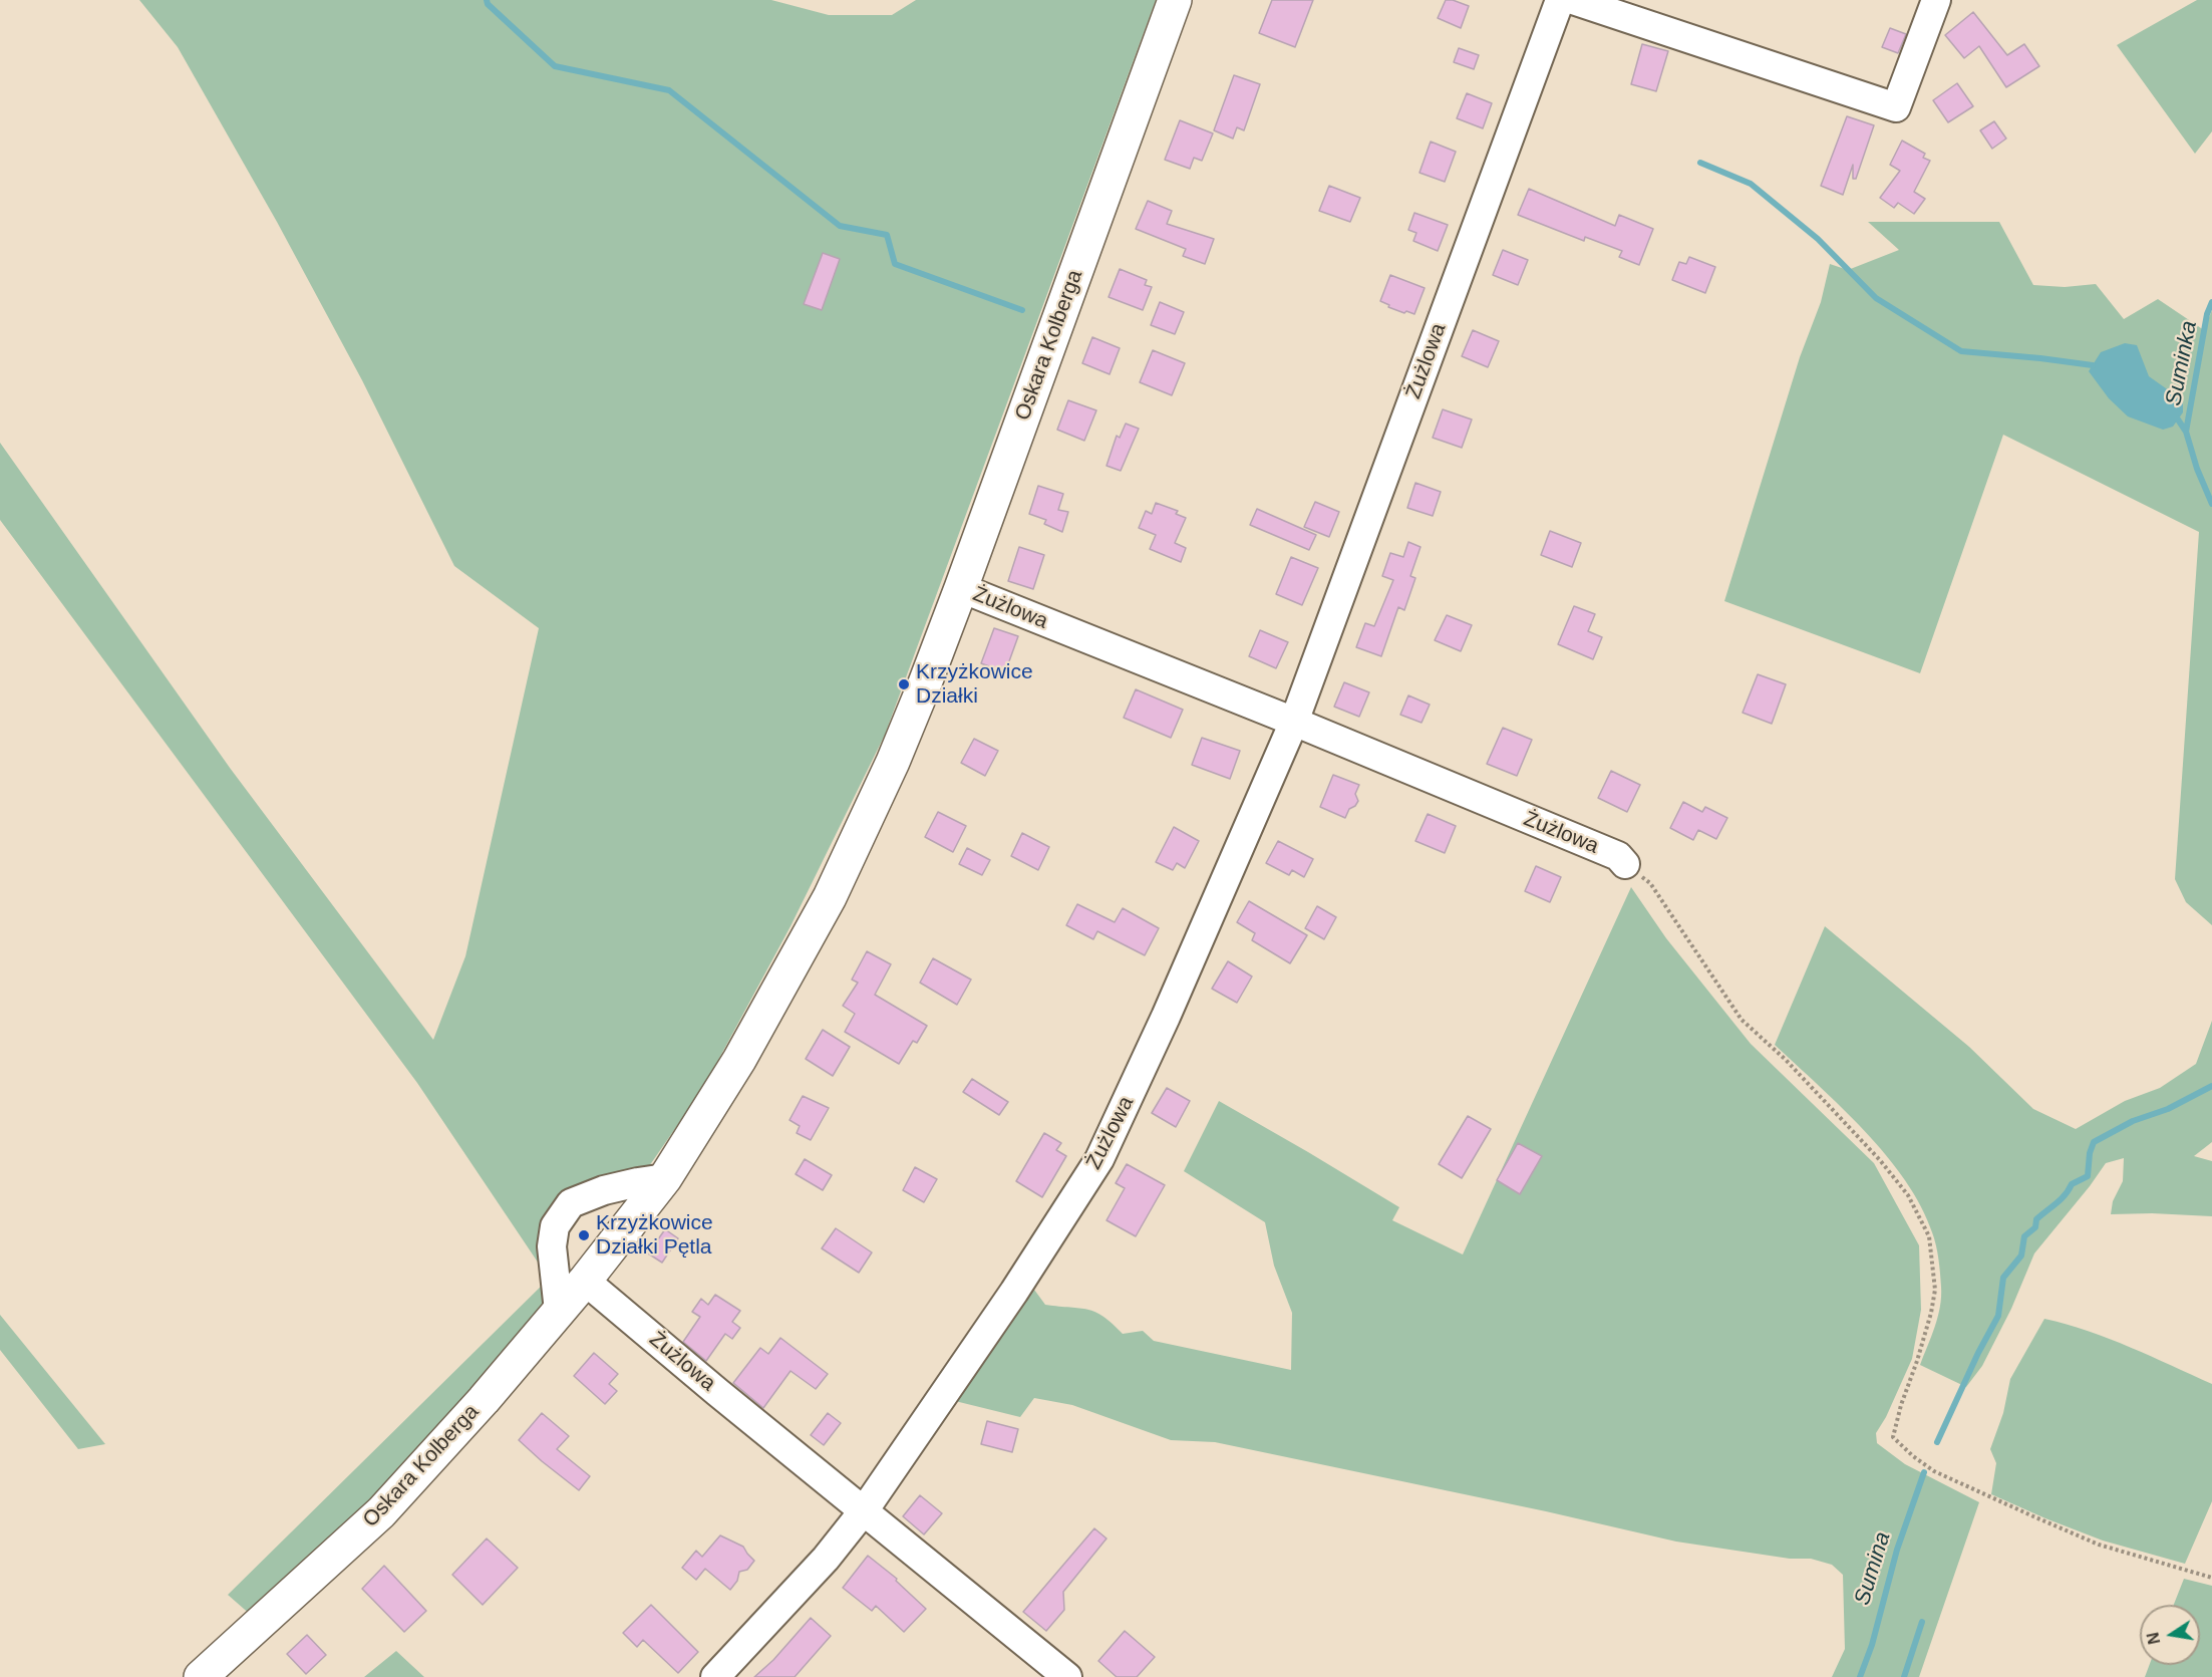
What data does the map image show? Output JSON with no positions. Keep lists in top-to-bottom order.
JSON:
{
  "streets": {
    "main road": ["Oskara Kolberga"],
    "street": ["Żużlowa"]
  },
  "crossings": [
    ["Oskara Kolberga", "Żużlowa"]
  ],
  "water": ["Suminka", "Sumina"],
  "places": ["Krzyżkowice Działki", "Krzyżkowice Działki Pętla"],
  "north": "left"
}
